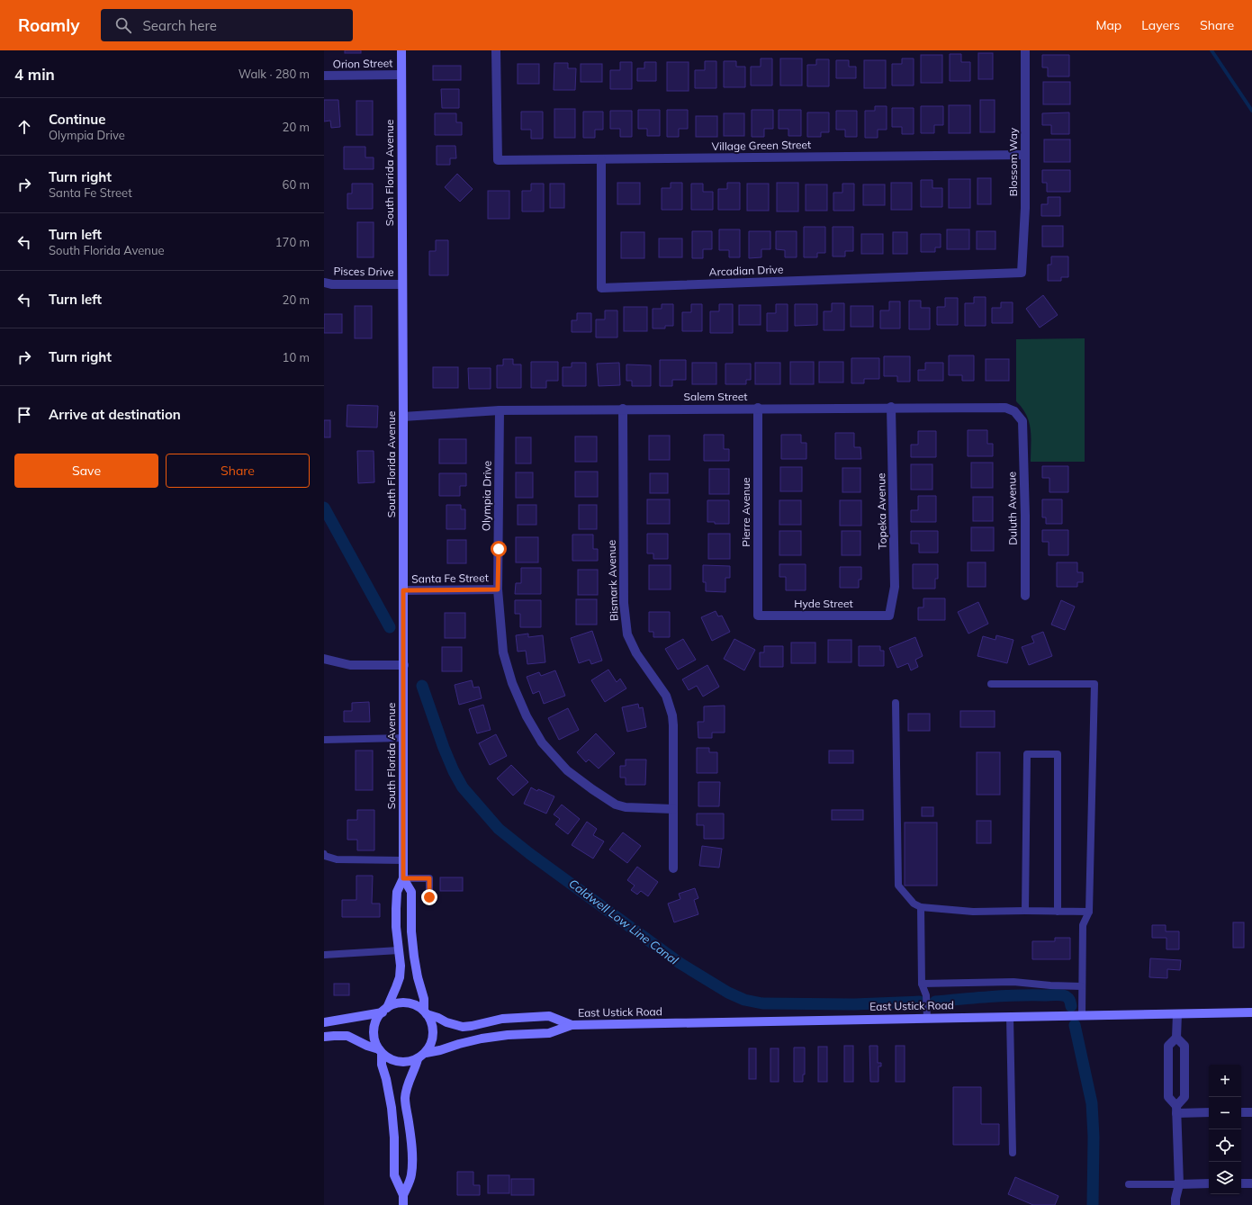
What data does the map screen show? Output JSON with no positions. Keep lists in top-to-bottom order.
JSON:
{
  "streets": {
    "street": [
      "Orion Street",
      "Village Green Street",
      "Blossom Way",
      "South Florida Avenue",
      "Arcadian Drive",
      "Pisces Drive",
      "Salem Street",
      "Olympia Drive",
      "Duluth Avenue",
      "Topeka Avenue",
      "Pierre Avenue",
      "Santa Fe Street",
      "Bismark Avenue",
      "Hyde Street",
      "East Ustick Road"
    ]
  },
  "crossings": [
    ["Orion Street", "South Florida Avenue"],
    ["Village Green Street", "Blossom Way"],
    ["Village Green Street", "Arcadian Drive"],
    ["Blossom Way", "Arcadian Drive"],
    ["South Florida Avenue", "Pisces Drive"],
    ["South Florida Avenue", "Salem Street"],
    ["South Florida Avenue", "Santa Fe Street"],
    ["South Florida Avenue", "East Ustick Road"],
    ["Salem Street", "Olympia Drive"],
    ["Salem Street", "Duluth Avenue"],
    ["Salem Street", "Topeka Avenue"],
    ["Salem Street", "Pierre Avenue"],
    ["Salem Street", "Bismark Avenue"],
    ["Olympia Drive", "Santa Fe Street"],
    ["Olympia Drive", "Bismark Avenue"],
    ["Topeka Avenue", "Hyde Street"],
    ["Pierre Avenue", "Hyde Street"]
  ],
  "water": ["Caldwell Low Line Canal"],
  "page": {
    "header": "Roamly",
    "search": "Search here",
    "nav": ["Map", "Layers", "Share"],
    "heading": ["4 min", "Walk · 280 m"],
    "list": [
      ["Continue", "Olympia Drive", "20 m"],
      ["Turn right", "Santa Fe Street", "60 m"],
      ["Turn left", "South Florida Avenue", "170 m"],
      ["Turn left", "20 m"],
      ["Turn right", "10 m"],
      "Arrive at destination"
    ],
    "buttons": ["Save", "Share"],
    "map_buttons": ["+", "−"]
  }
}
